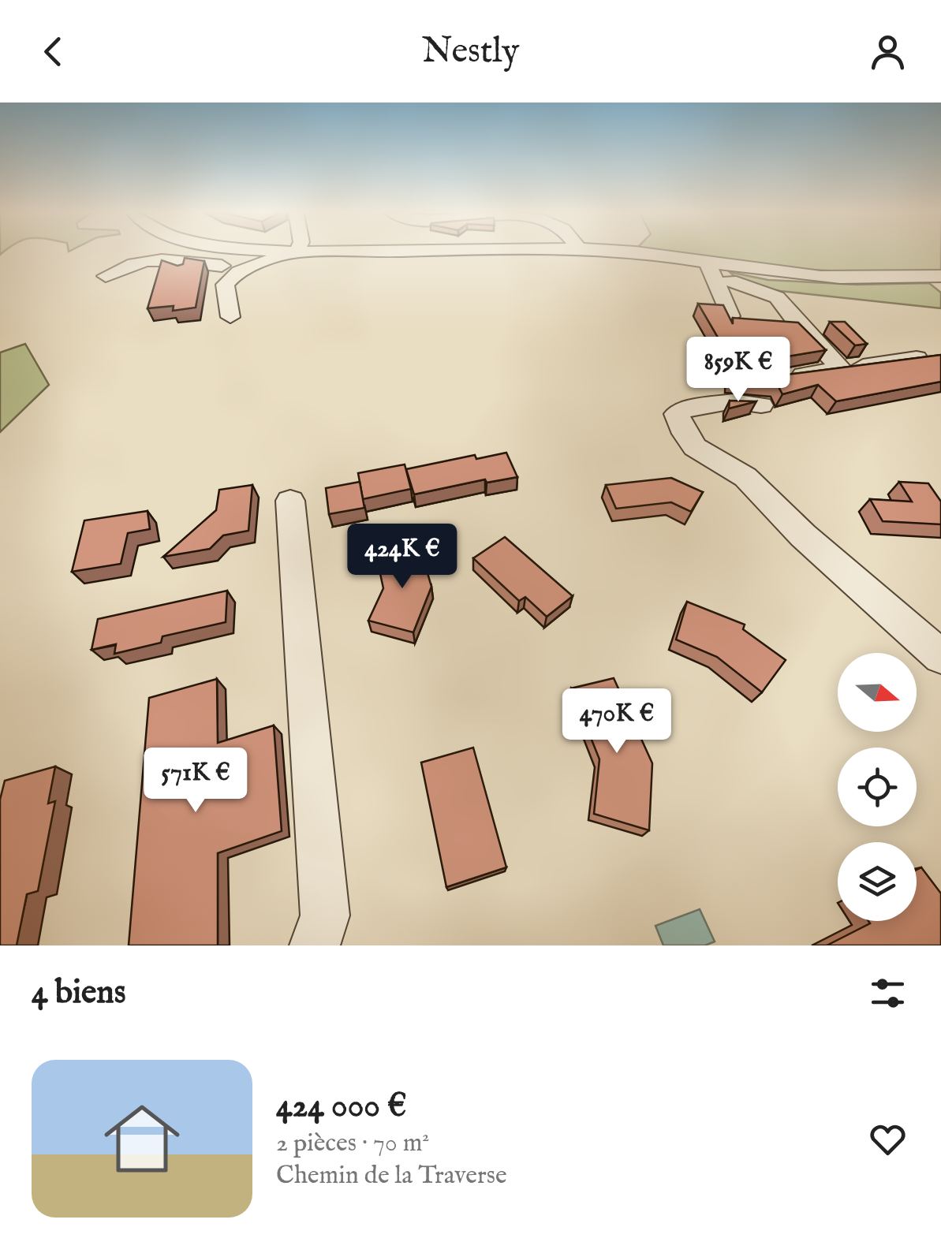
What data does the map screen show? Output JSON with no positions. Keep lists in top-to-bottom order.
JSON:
{
  "north": "right",
  "page": {
    "header": "Nestly",
    "price": [
      "859K €",
      "424K €",
      "470K €",
      "571K €"
    ],
    "heading": "4 biens",
    "list": [
      {
        "name": "424 000 €",
        "note": "2 pièces · 70 m² · Chemin de la Traverse"
      }
    ]
  }
}
